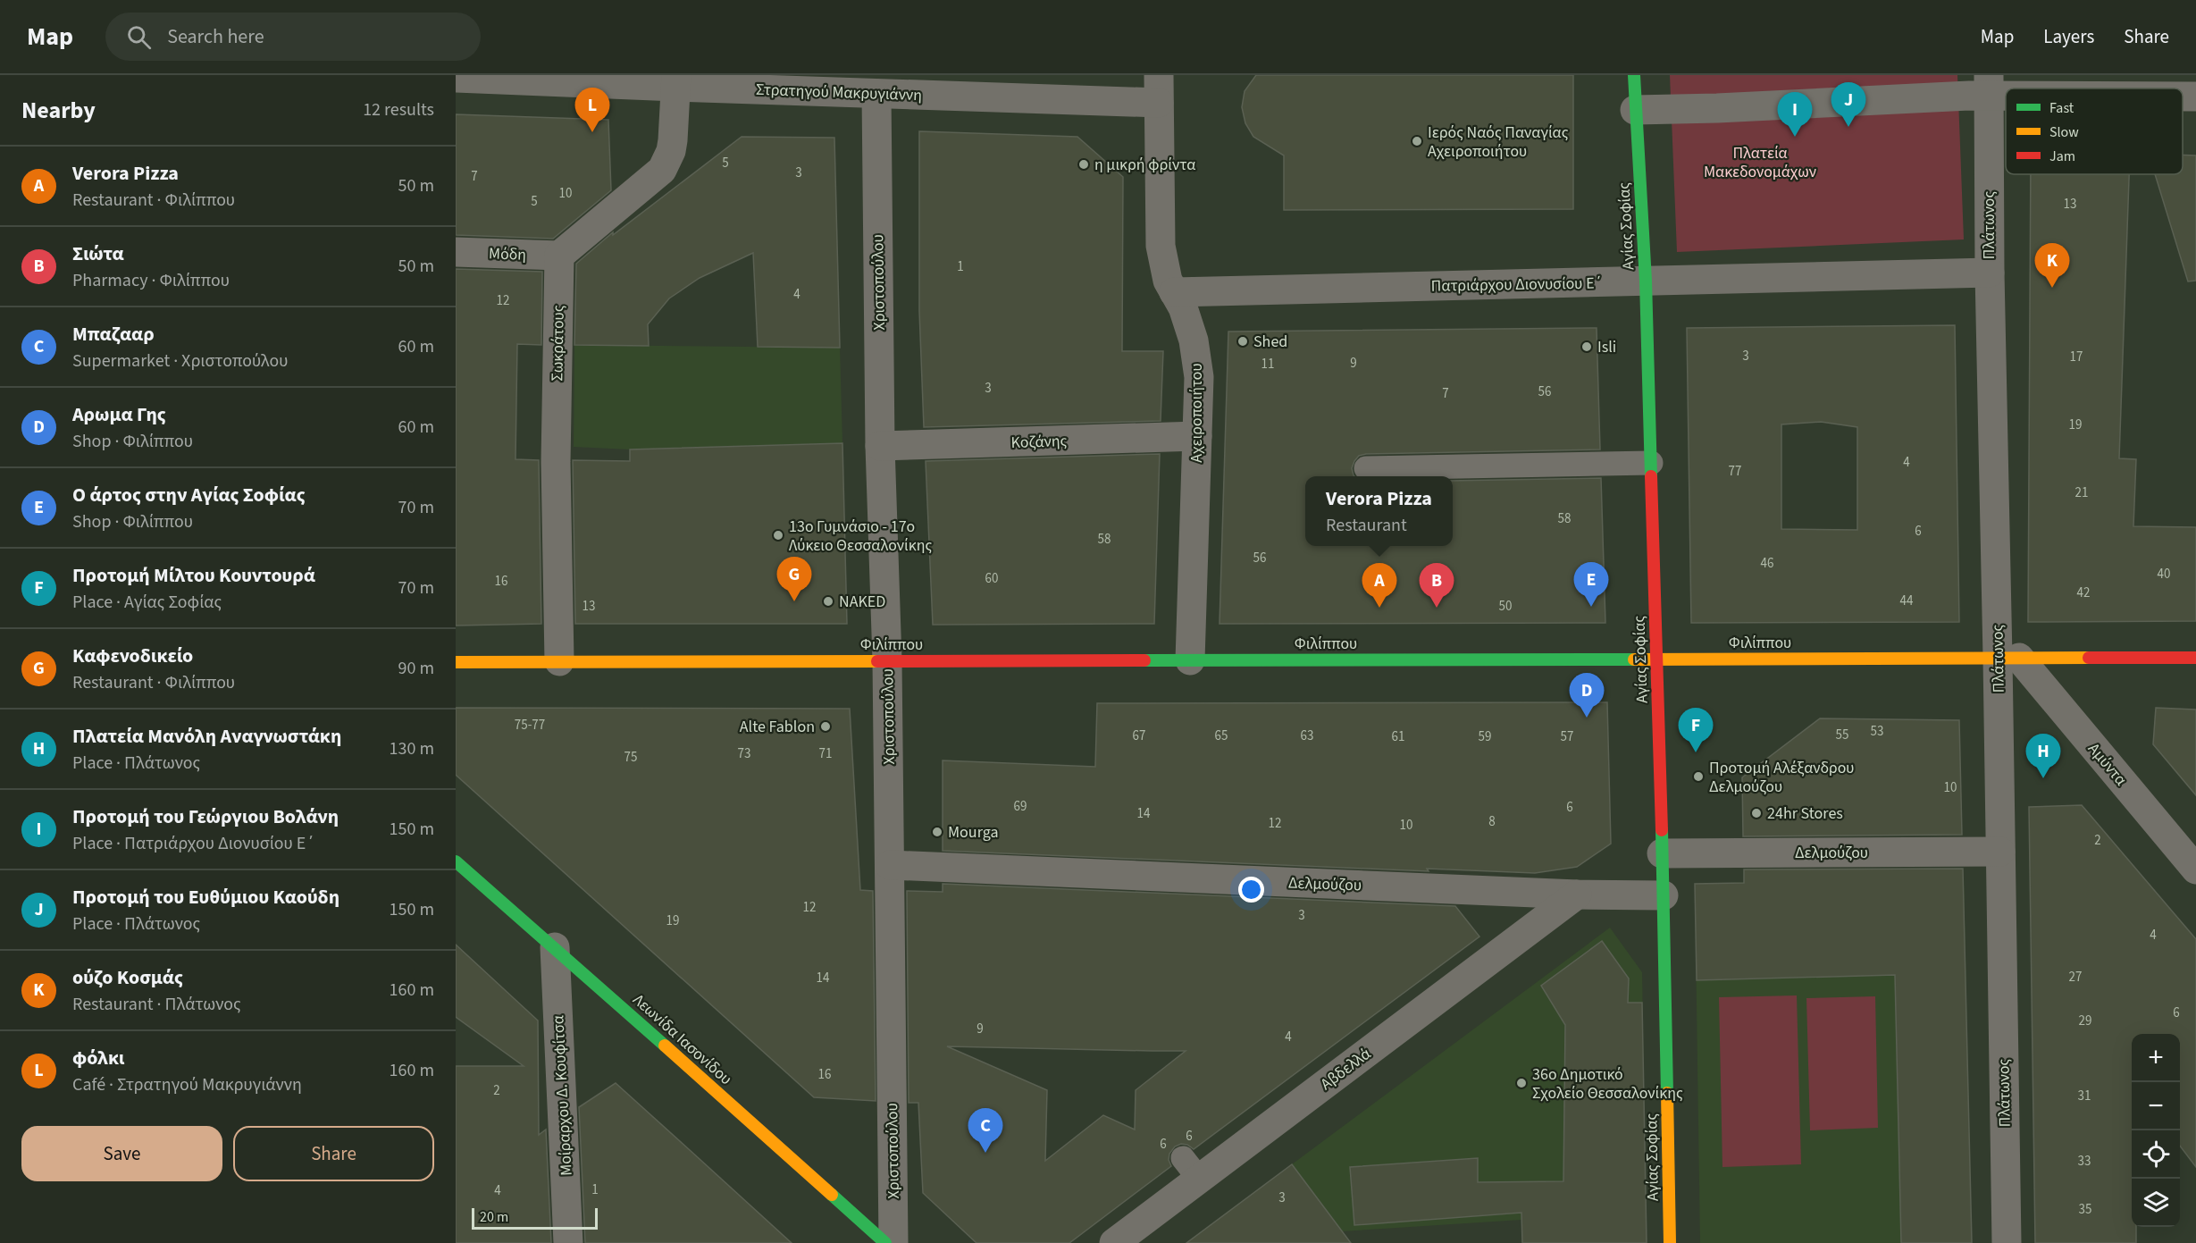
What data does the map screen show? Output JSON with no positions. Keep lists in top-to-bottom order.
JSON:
{
  "streets": {
    "main road": ["Αγίας Σοφίας", "Φιλίππου", "Λεωνίδα Ιασονίδου"],
    "street": [
      "Στρατηγού Μακρυγιάννη",
      "Πλάτωνος",
      "Μόδη",
      "Χριστοπούλου",
      "Πατριάρχου Διονυσίου Ε΄",
      "Σωκράτους",
      "Αχειροποιήτου",
      "Κοζάνης",
      "Αμύντα",
      "Δελμούζου",
      "Αβδελλά",
      "Μοίραρχου Δ. Κουφίτσα"
    ]
  },
  "crossings": [
    ["Στρατηγού Μακρυγιάννη", "Χριστοπούλου"],
    ["Στρατηγού Μακρυγιάννη", "Αχειροποιήτου"],
    ["Πλάτωνος", "Πατριάρχου Διονυσίου Ε΄"],
    ["Πλάτωνος", "Φιλίππου"],
    ["Πλάτωνος", "Αμύντα"],
    ["Πλάτωνος", "Δελμούζου"],
    ["Αγίας Σοφίας", "Πατριάρχου Διονυσίου Ε΄"],
    ["Αγίας Σοφίας", "Φιλίππου"],
    ["Αγίας Σοφίας", "Δελμούζου"],
    ["Μόδη", "Σωκράτους"],
    ["Χριστοπούλου", "Κοζάνης"],
    ["Χριστοπούλου", "Φιλίππου"],
    ["Χριστοπούλου", "Δελμούζου"],
    ["Πατριάρχου Διονυσίου Ε΄", "Αχειροποιήτου"],
    ["Σωκράτους", "Φιλίππου"],
    ["Αχειροποιήτου", "Κοζάνης"],
    ["Αχειροποιήτου", "Φιλίππου"],
    ["Φιλίππου", "Αμύντα"],
    ["Δελμούζου", "Αβδελλά"],
    ["Λεωνίδα Ιασονίδου", "Μοίραρχου Δ. Κουφίτσα"]
  ],
  "parks": ["Πλατεία Μακεδονομάχων"],
  "places": [
    "Ιερός Ναός Παναγίας Αχειροποιήτου",
    "η μικρή φρίντα",
    "Shed",
    "Isli",
    "13ο Γυμνάσιο - 17ο Λύκειο Θεσσαλονίκης",
    "NAKED",
    "Alte Fablon",
    "Προτομή Αλέξανδρου Δελμούζου",
    "24hr Stores",
    "Mourga",
    "36ο Δημοτικό Σχολείο Θεσσαλονίκης"
  ],
  "house_numbers": [
    "5",
    "3",
    "7",
    "10",
    "5",
    "13",
    "1",
    "4",
    "12",
    "3",
    "17",
    "9",
    "11",
    "3",
    "56",
    "7",
    "19",
    "4",
    "77",
    "21",
    "58",
    "6",
    "58",
    "56",
    "46",
    "40",
    "60",
    "16",
    "42",
    "44",
    "13",
    "50",
    "75-77",
    "53",
    "55",
    "67",
    "65",
    "63",
    "61",
    "59",
    "57",
    "73",
    "71",
    "75",
    "10",
    "69",
    "6",
    "14",
    "8",
    "12",
    "10",
    "2",
    "12",
    "3",
    "19",
    "4",
    "27",
    "14",
    "6",
    "29",
    "9",
    "4",
    "16",
    "2",
    "31",
    "6",
    "6",
    "33",
    "1",
    "4",
    "3",
    "35"
  ],
  "legend": ["Fast", "Slow", "Jam"],
  "scale_bar": "20 m",
  "page": {
    "header": "Map",
    "search": "Search here",
    "nav": ["Map", "Layers", "Share"],
    "heading": ["Nearby", "12 results"],
    "pins": [
      "J",
      "L",
      "I",
      "K",
      "G",
      "E",
      "A",
      "B",
      "D",
      "F",
      "H",
      "C"
    ],
    "list": [
      {
        "mark": "A",
        "name": "Verora Pizza",
        "note": "Restaurant · Φιλίππου",
        "value": "50 m"
      },
      {
        "mark": "B",
        "name": "Σιώτα",
        "note": "Pharmacy · Φιλίππου",
        "value": "50 m"
      },
      {
        "mark": "C",
        "name": "Μπαζααρ",
        "note": "Supermarket · Χριστοπούλου",
        "value": "60 m"
      },
      {
        "mark": "D",
        "name": "Αρωμα Γης",
        "note": "Shop · Φιλίππου",
        "value": "60 m"
      },
      {
        "mark": "E",
        "name": "Ο άρτος στην Αγίας Σοφίας",
        "note": "Shop · Φιλίππου",
        "value": "70 m"
      },
      {
        "mark": "F",
        "name": "Προτομή Μίλτου Κουντουρά",
        "note": "Place · Αγίας Σοφίας",
        "value": "70 m"
      },
      {
        "mark": "G",
        "name": "Καφενοδικείο",
        "note": "Restaurant · Φιλίππου",
        "value": "90 m"
      },
      {
        "mark": "H",
        "name": "Πλατεία Μανόλη Αναγνωστάκη",
        "note": "Place · Πλάτωνος",
        "value": "130 m"
      },
      {
        "mark": "I",
        "name": "Προτομή του Γεώργιου Βολάνη",
        "note": "Place · Πατριάρχου Διονυσίου Ε΄",
        "value": "150 m"
      },
      {
        "mark": "J",
        "name": "Προτομή του Ευθύμιου Καούδη",
        "note": "Place · Πλάτωνος",
        "value": "150 m"
      },
      {
        "mark": "K",
        "name": "ούζο Κοσμάς",
        "note": "Restaurant · Πλάτωνος",
        "value": "160 m"
      },
      {
        "mark": "L",
        "name": "φόλκι",
        "note": "Café · Στρατηγού Μακρυγιάννη",
        "value": "160 m"
      }
    ],
    "popup": ["Verora Pizza", "Restaurant"],
    "map_buttons": ["+", "−"],
    "buttons": ["Save", "Share"],
    "scale": "20 m"
  }
}
